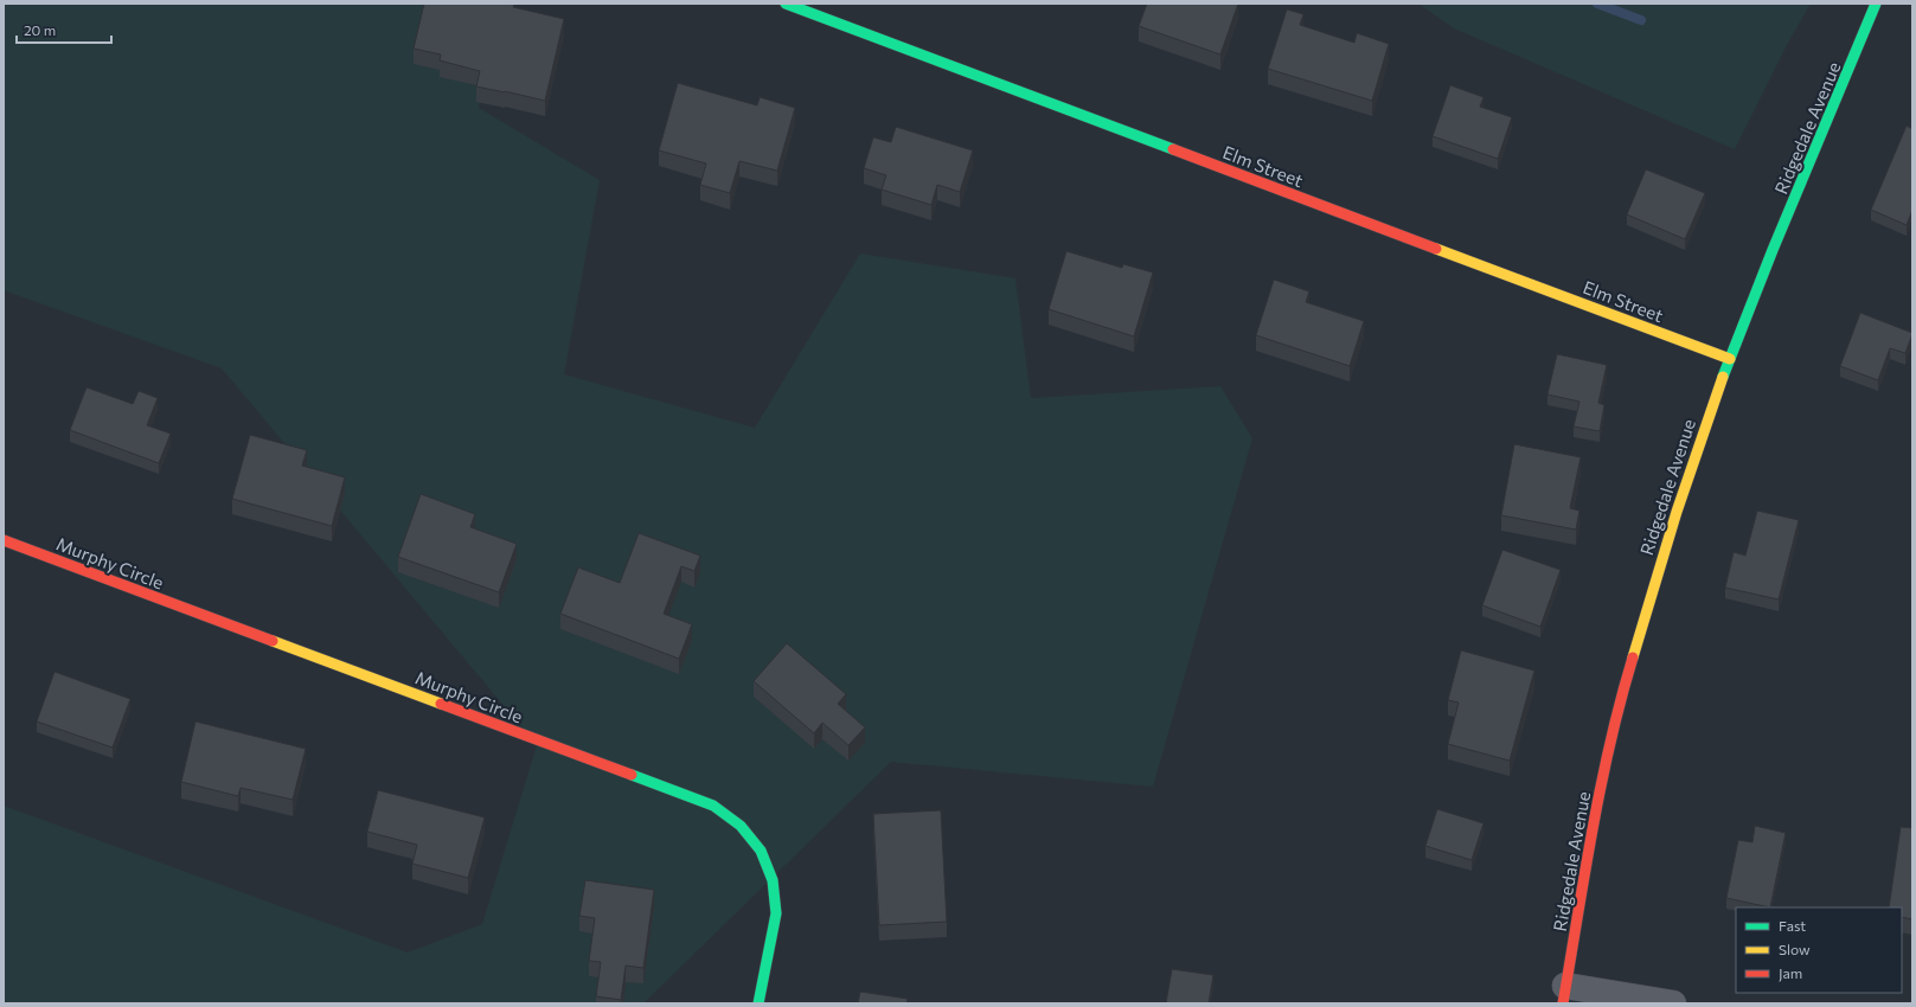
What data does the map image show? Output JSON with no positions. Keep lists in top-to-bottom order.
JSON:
{
  "streets": {
    "street": ["Ridgedale Avenue", "Elm Street", "Murphy Circle"]
  },
  "crossings": [
    ["Ridgedale Avenue", "Elm Street"]
  ],
  "legend": ["Fast", "Slow", "Jam"],
  "scale_bar": "20 m"
}
